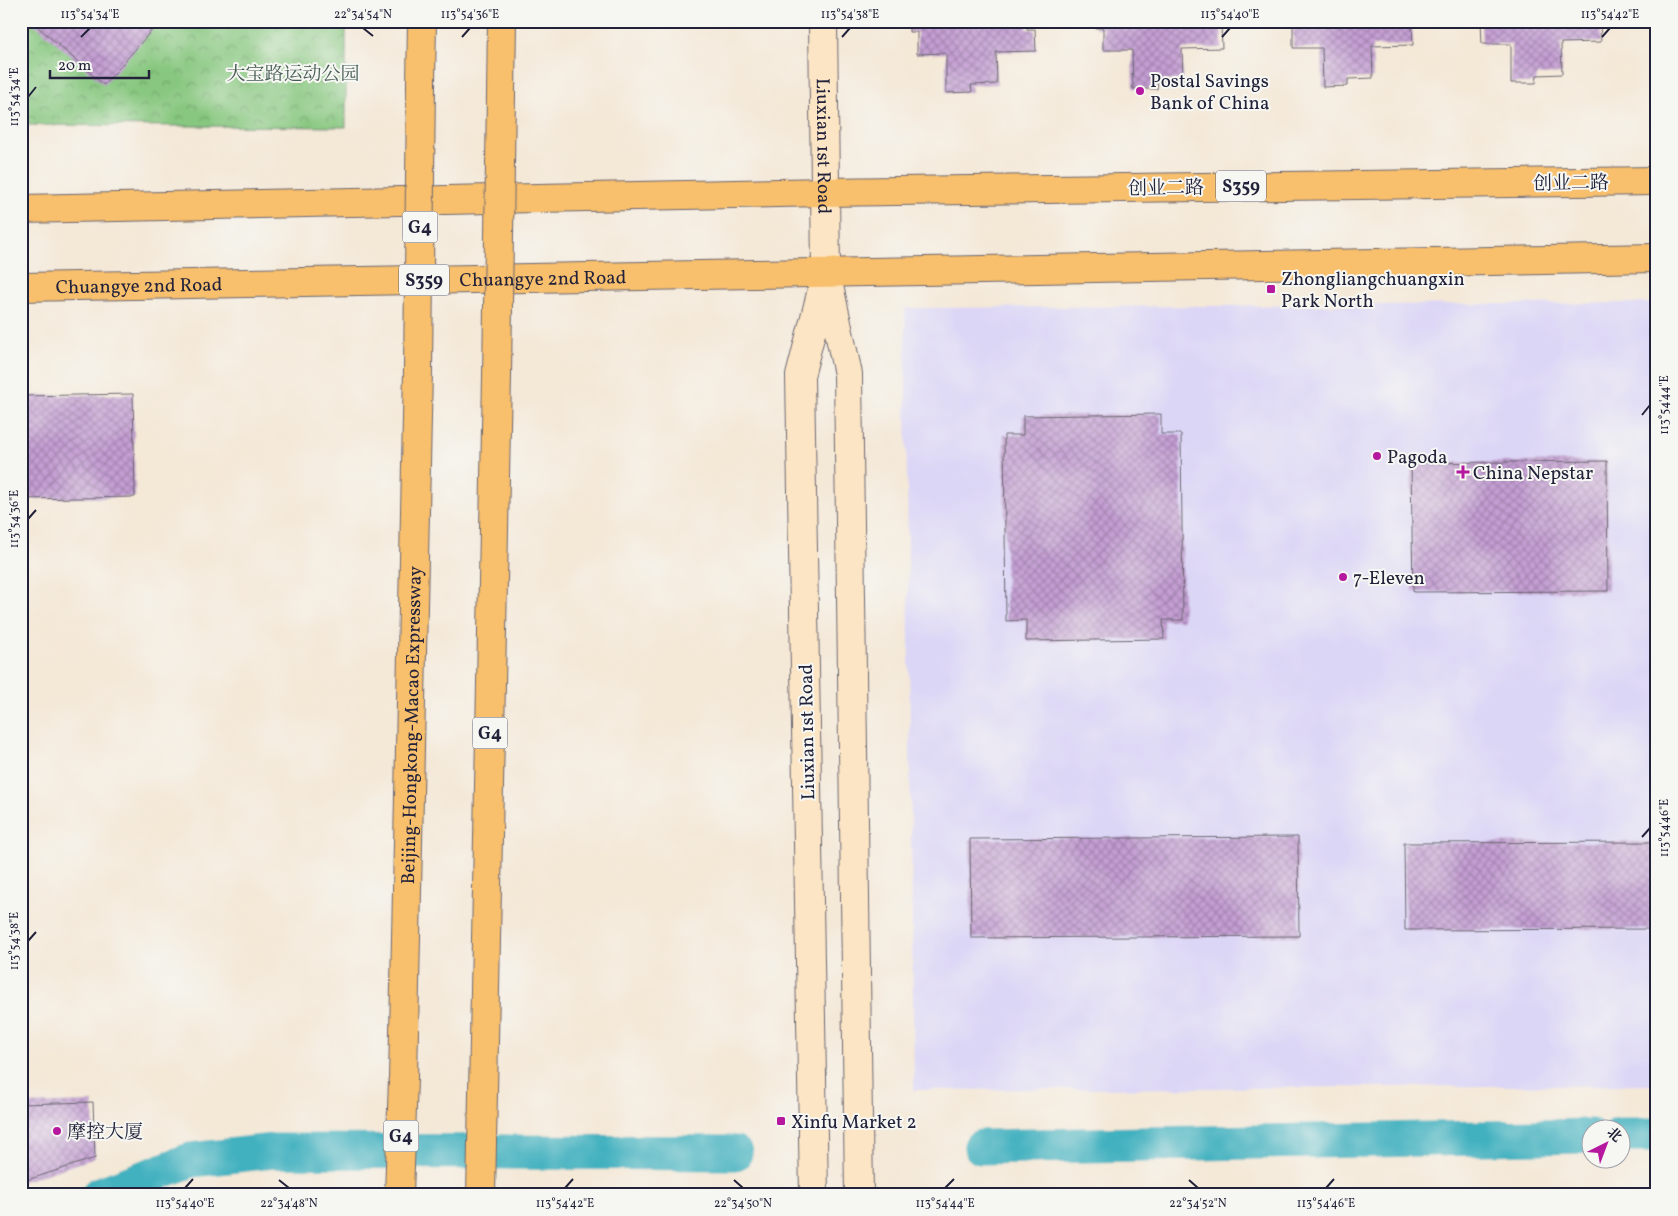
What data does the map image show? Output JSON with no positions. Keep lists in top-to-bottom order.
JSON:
{
  "streets": {
    "main road": [
      "Liuxian 1st Road",
      "创业二路",
      "S359",
      "G4",
      "Chuangye 2nd Road",
      "Beijing-Hongkong-Macao Expressway"
    ]
  },
  "crossings": [
    ["Liuxian 1st Road", "创业二路"],
    ["Liuxian 1st Road", "S359"],
    ["Liuxian 1st Road", "Chuangye 2nd Road"],
    ["创业二路", "S359"],
    ["S359", "Chuangye 2nd Road"]
  ],
  "parks": ["大宝路运动公园"],
  "places": {
    "other": [
      "Postal Savings Bank of China",
      "Pagoda",
      "7-Eleven",
      "摩控大厦"
    ],
    "transit": ["Zhongliangchuangxin Park North", "Xinfu Market 2"],
    "health": ["China Nepstar"]
  },
  "scale_bar": "20 m",
  "north": "top right",
  "coordinates": [
    "113°54'34\"E",
    "22°34'54\"N",
    "113°54'36\"E",
    "113°54'38\"E",
    "113°54'40\"E",
    "113°54'42\"E",
    "113°54'44\"E",
    "113°54'46\"E",
    "22°34'48\"N",
    "22°34'50\"N",
    "22°34'52\"N"
  ]
}
